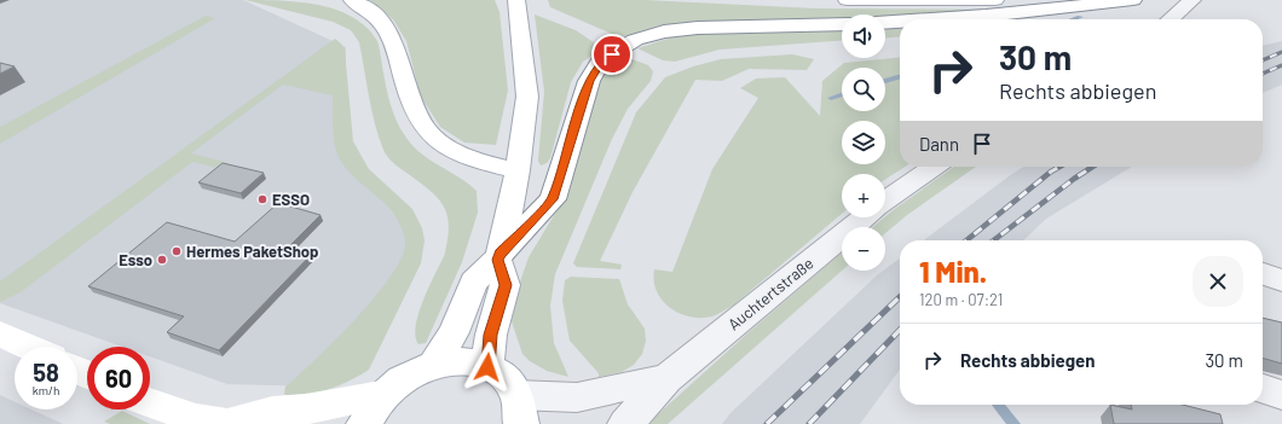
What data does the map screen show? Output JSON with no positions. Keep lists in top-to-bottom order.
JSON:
{
  "streets": {
    "street": ["Auchtertstraße"]
  },
  "places": ["ESSO", "Hermes PaketShop", "Esso"],
  "page": {
    "map_buttons": ["+", "−"],
    "turn": ["30 m", "Rechts abbiegen"],
    "then": "Dann",
    "heading": ["1 Min.", "120 m · 07:21"],
    "list": [
      {
        "name": "Rechts abbiegen",
        "value": "30 m"
      }
    ],
    "speed": "58 km/h",
    "limit": "60"
  }
}
